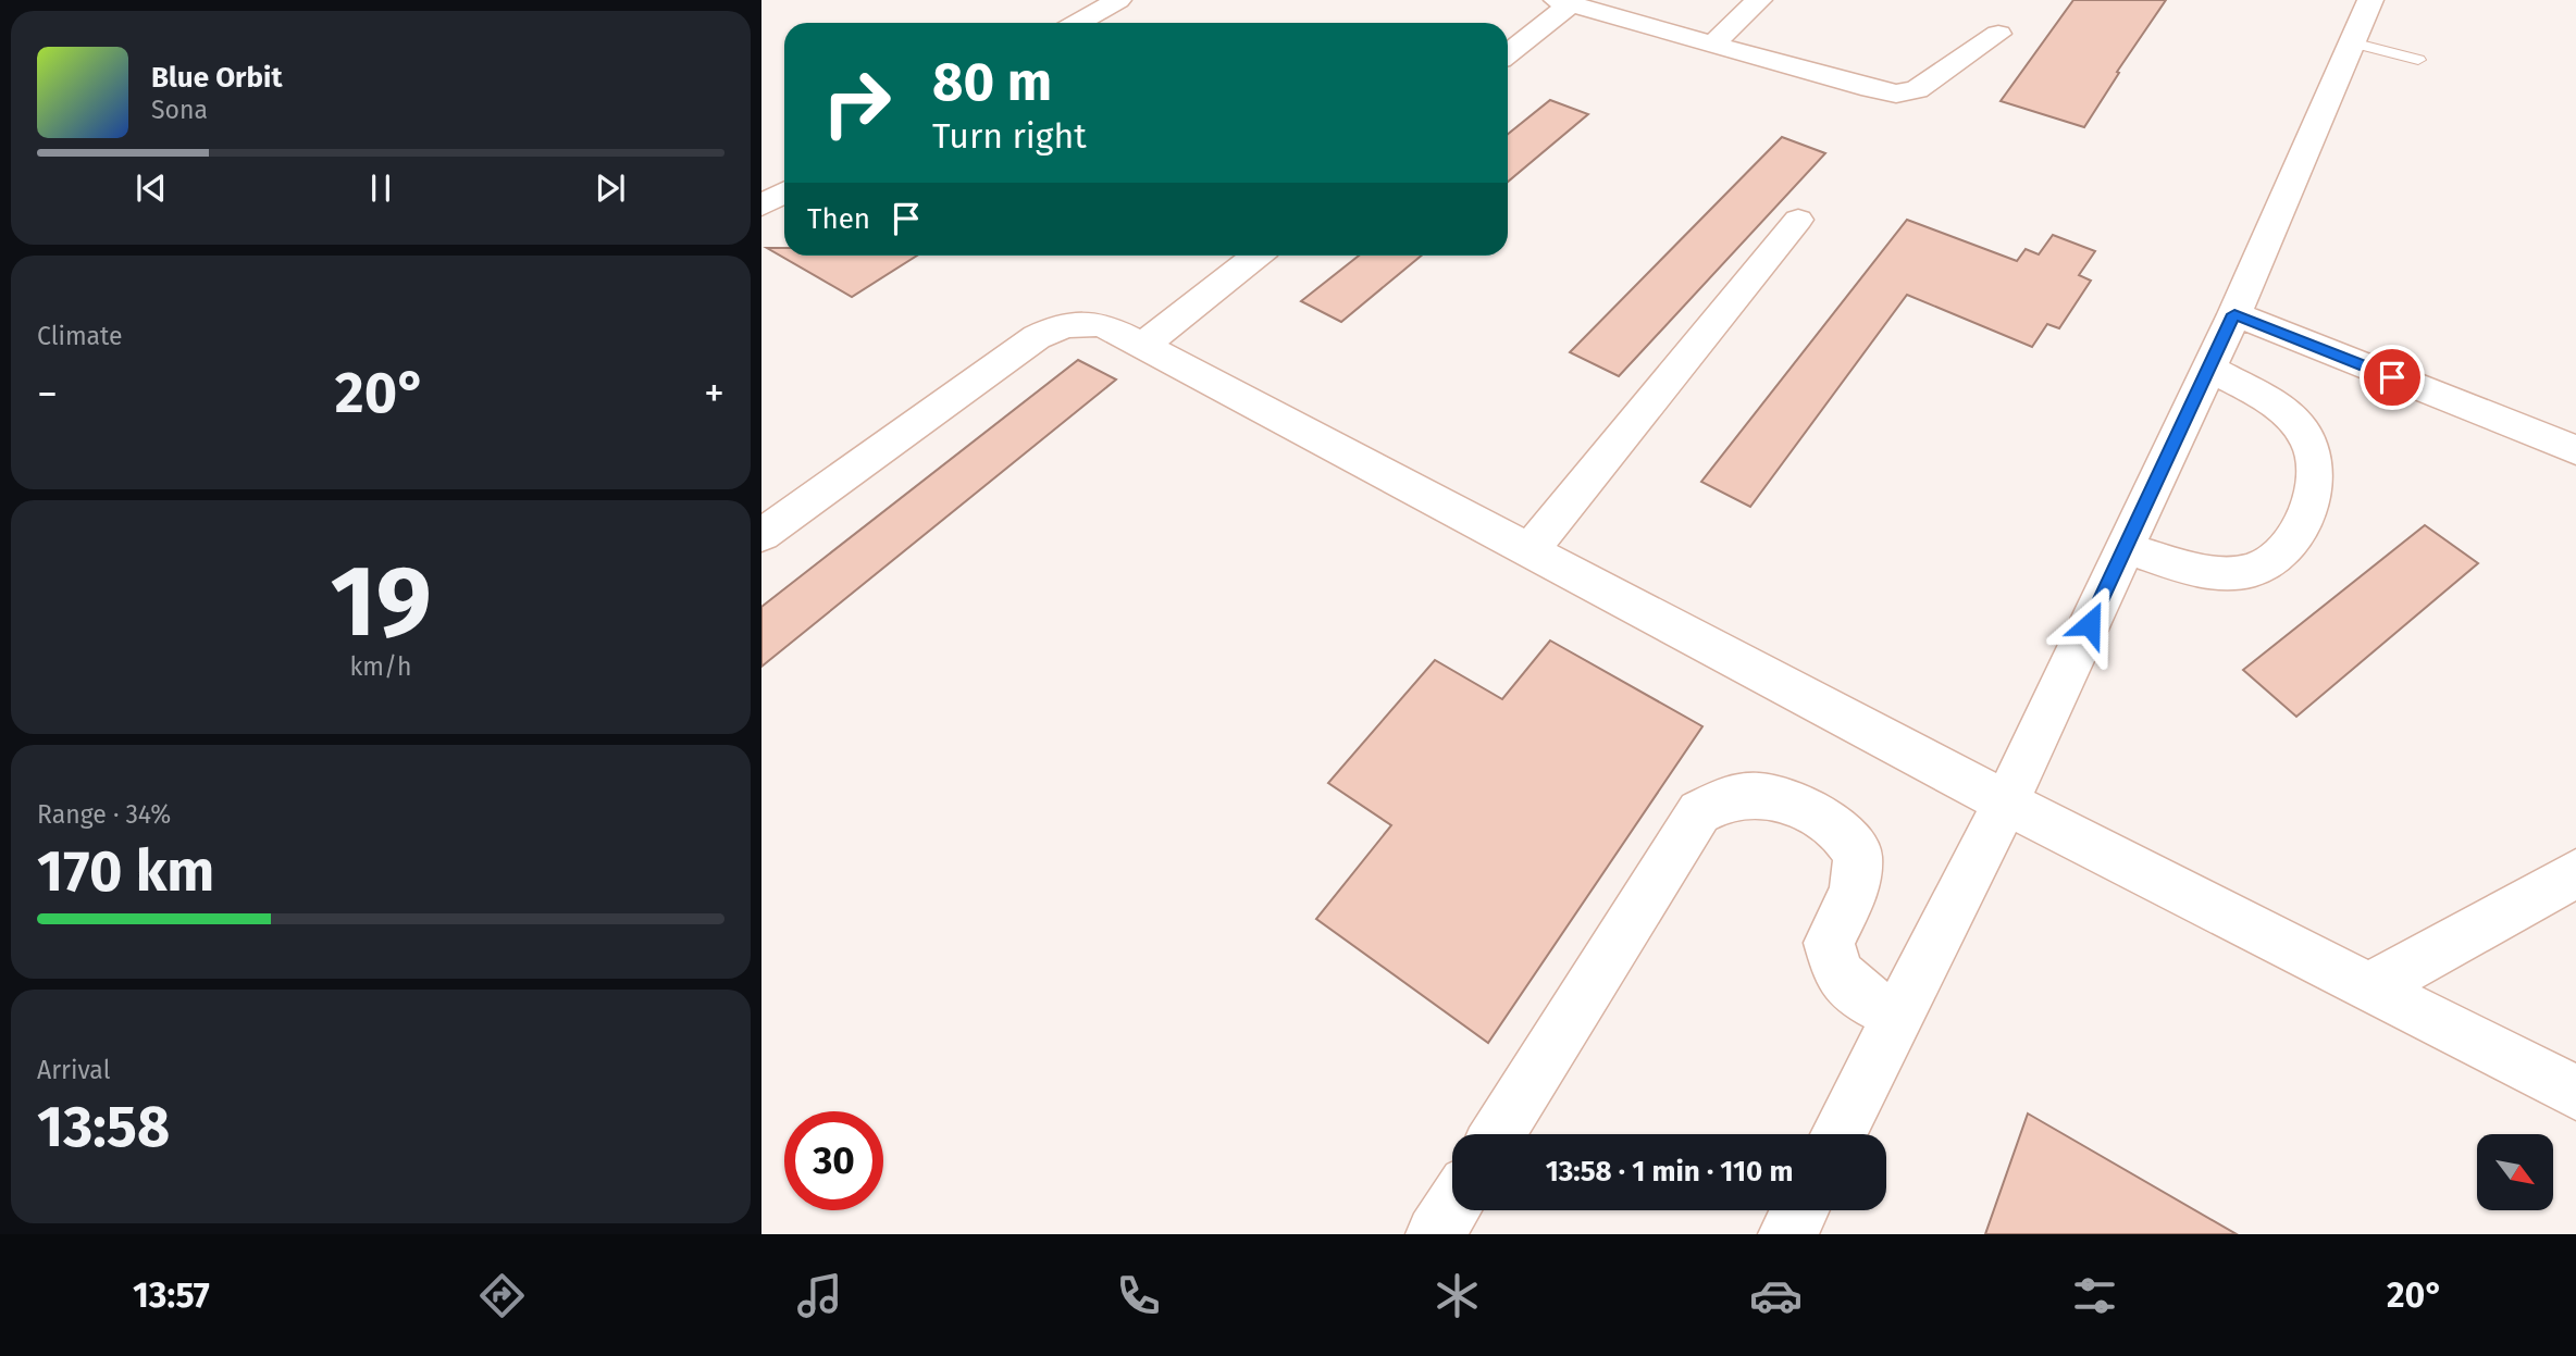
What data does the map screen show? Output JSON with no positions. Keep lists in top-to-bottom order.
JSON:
{
  "north": "bottom right",
  "page": {
    "turn": ["80 m", "Turn right"],
    "song": ["Blue Orbit", "Sona"],
    "then": "Then",
    "tile": [
      "Climate",
      ["19", "km/h"],
      ["Range · 34%", "170 km"],
      ["Arrival", "13:58"]
    ],
    "heat": ["−", "20°", "+"],
    "limit": "30",
    "trip": "13:58 · 1 min · 110 m",
    "tabs": ["13:57", "20°"]
  }
}
